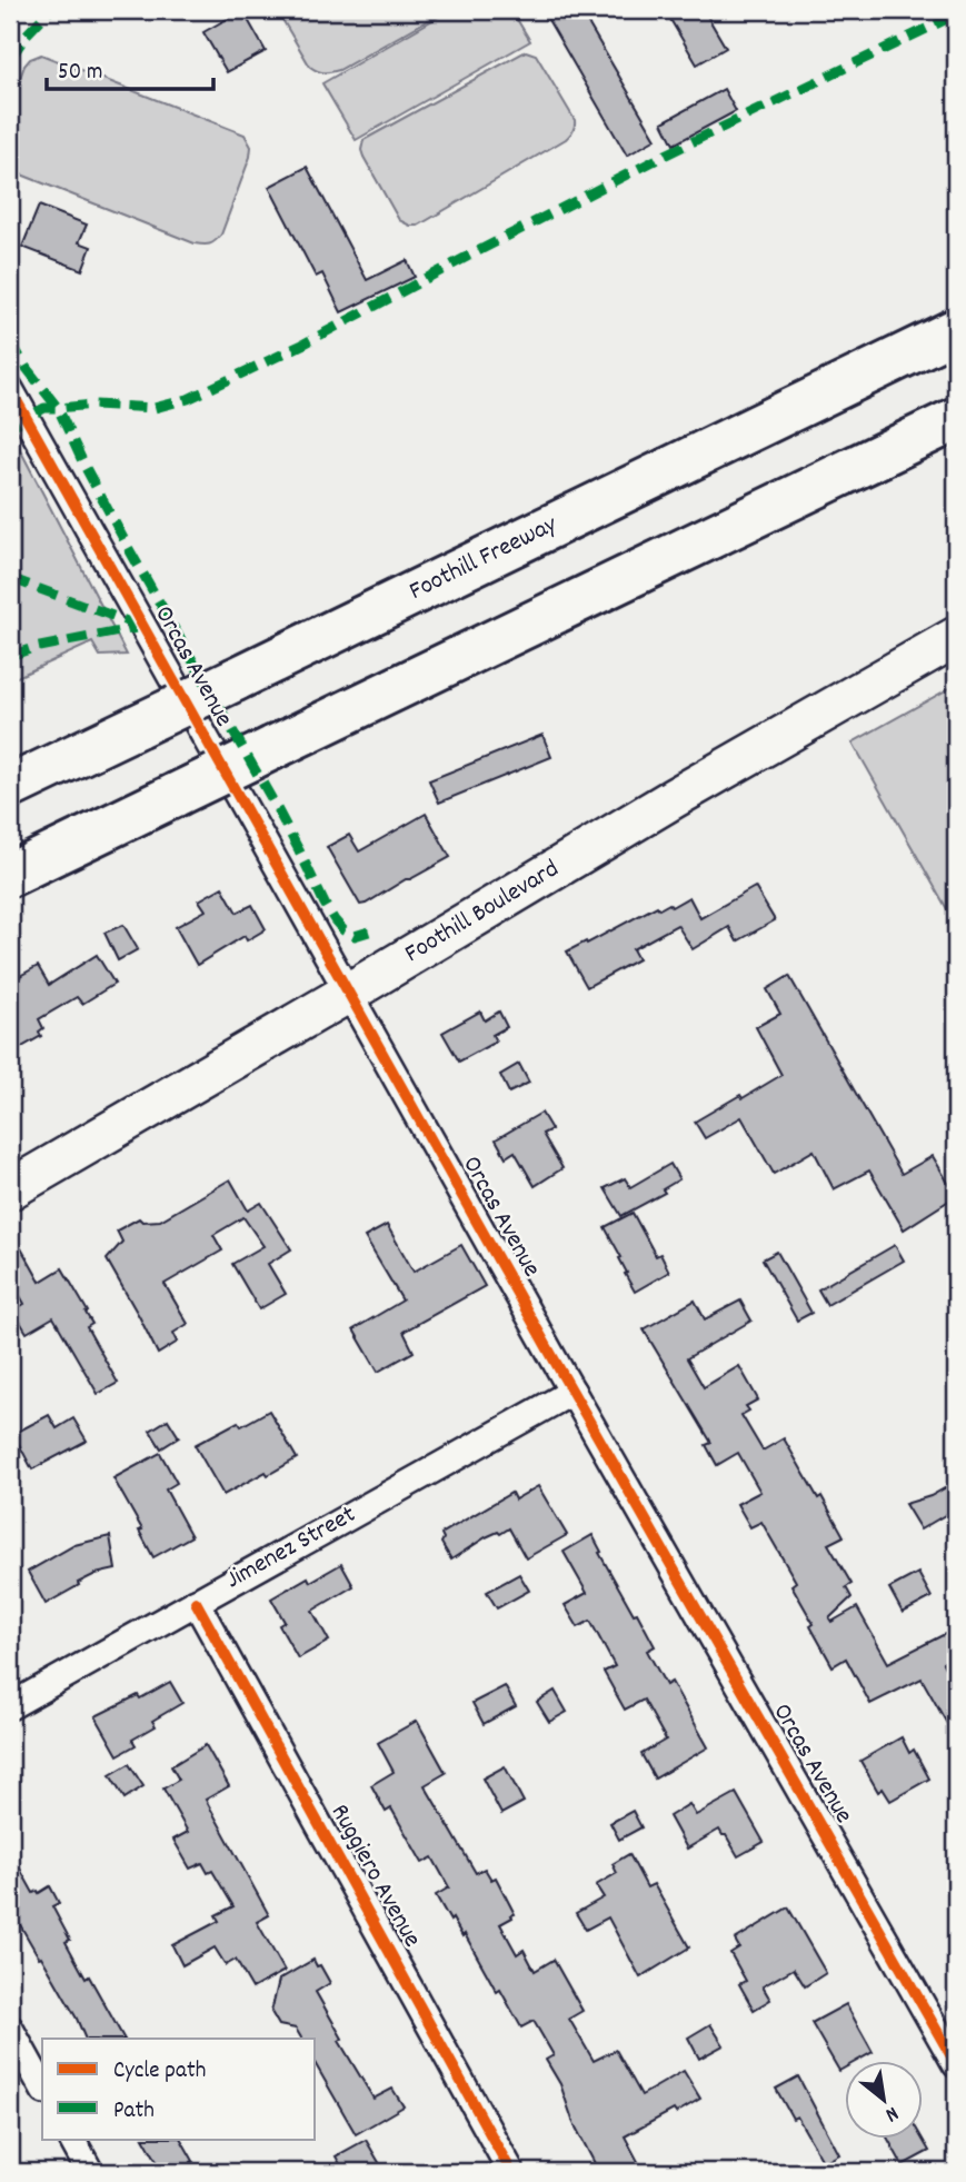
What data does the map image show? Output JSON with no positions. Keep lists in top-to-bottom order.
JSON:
{
  "streets": {
    "highway": ["Foothill Freeway"],
    "main road": ["Foothill Boulevard"],
    "street": ["Orcas Avenue", "Jimenez Street", "Ruggiero Avenue"]
  },
  "crossings": [
    ["Orcas Avenue", "Foothill Boulevard"],
    ["Orcas Avenue", "Jimenez Street"],
    ["Jimenez Street", "Ruggiero Avenue"]
  ],
  "legend": ["Cycle path", "Path"],
  "scale_bar": "50 m",
  "north": "bottom right"
}
